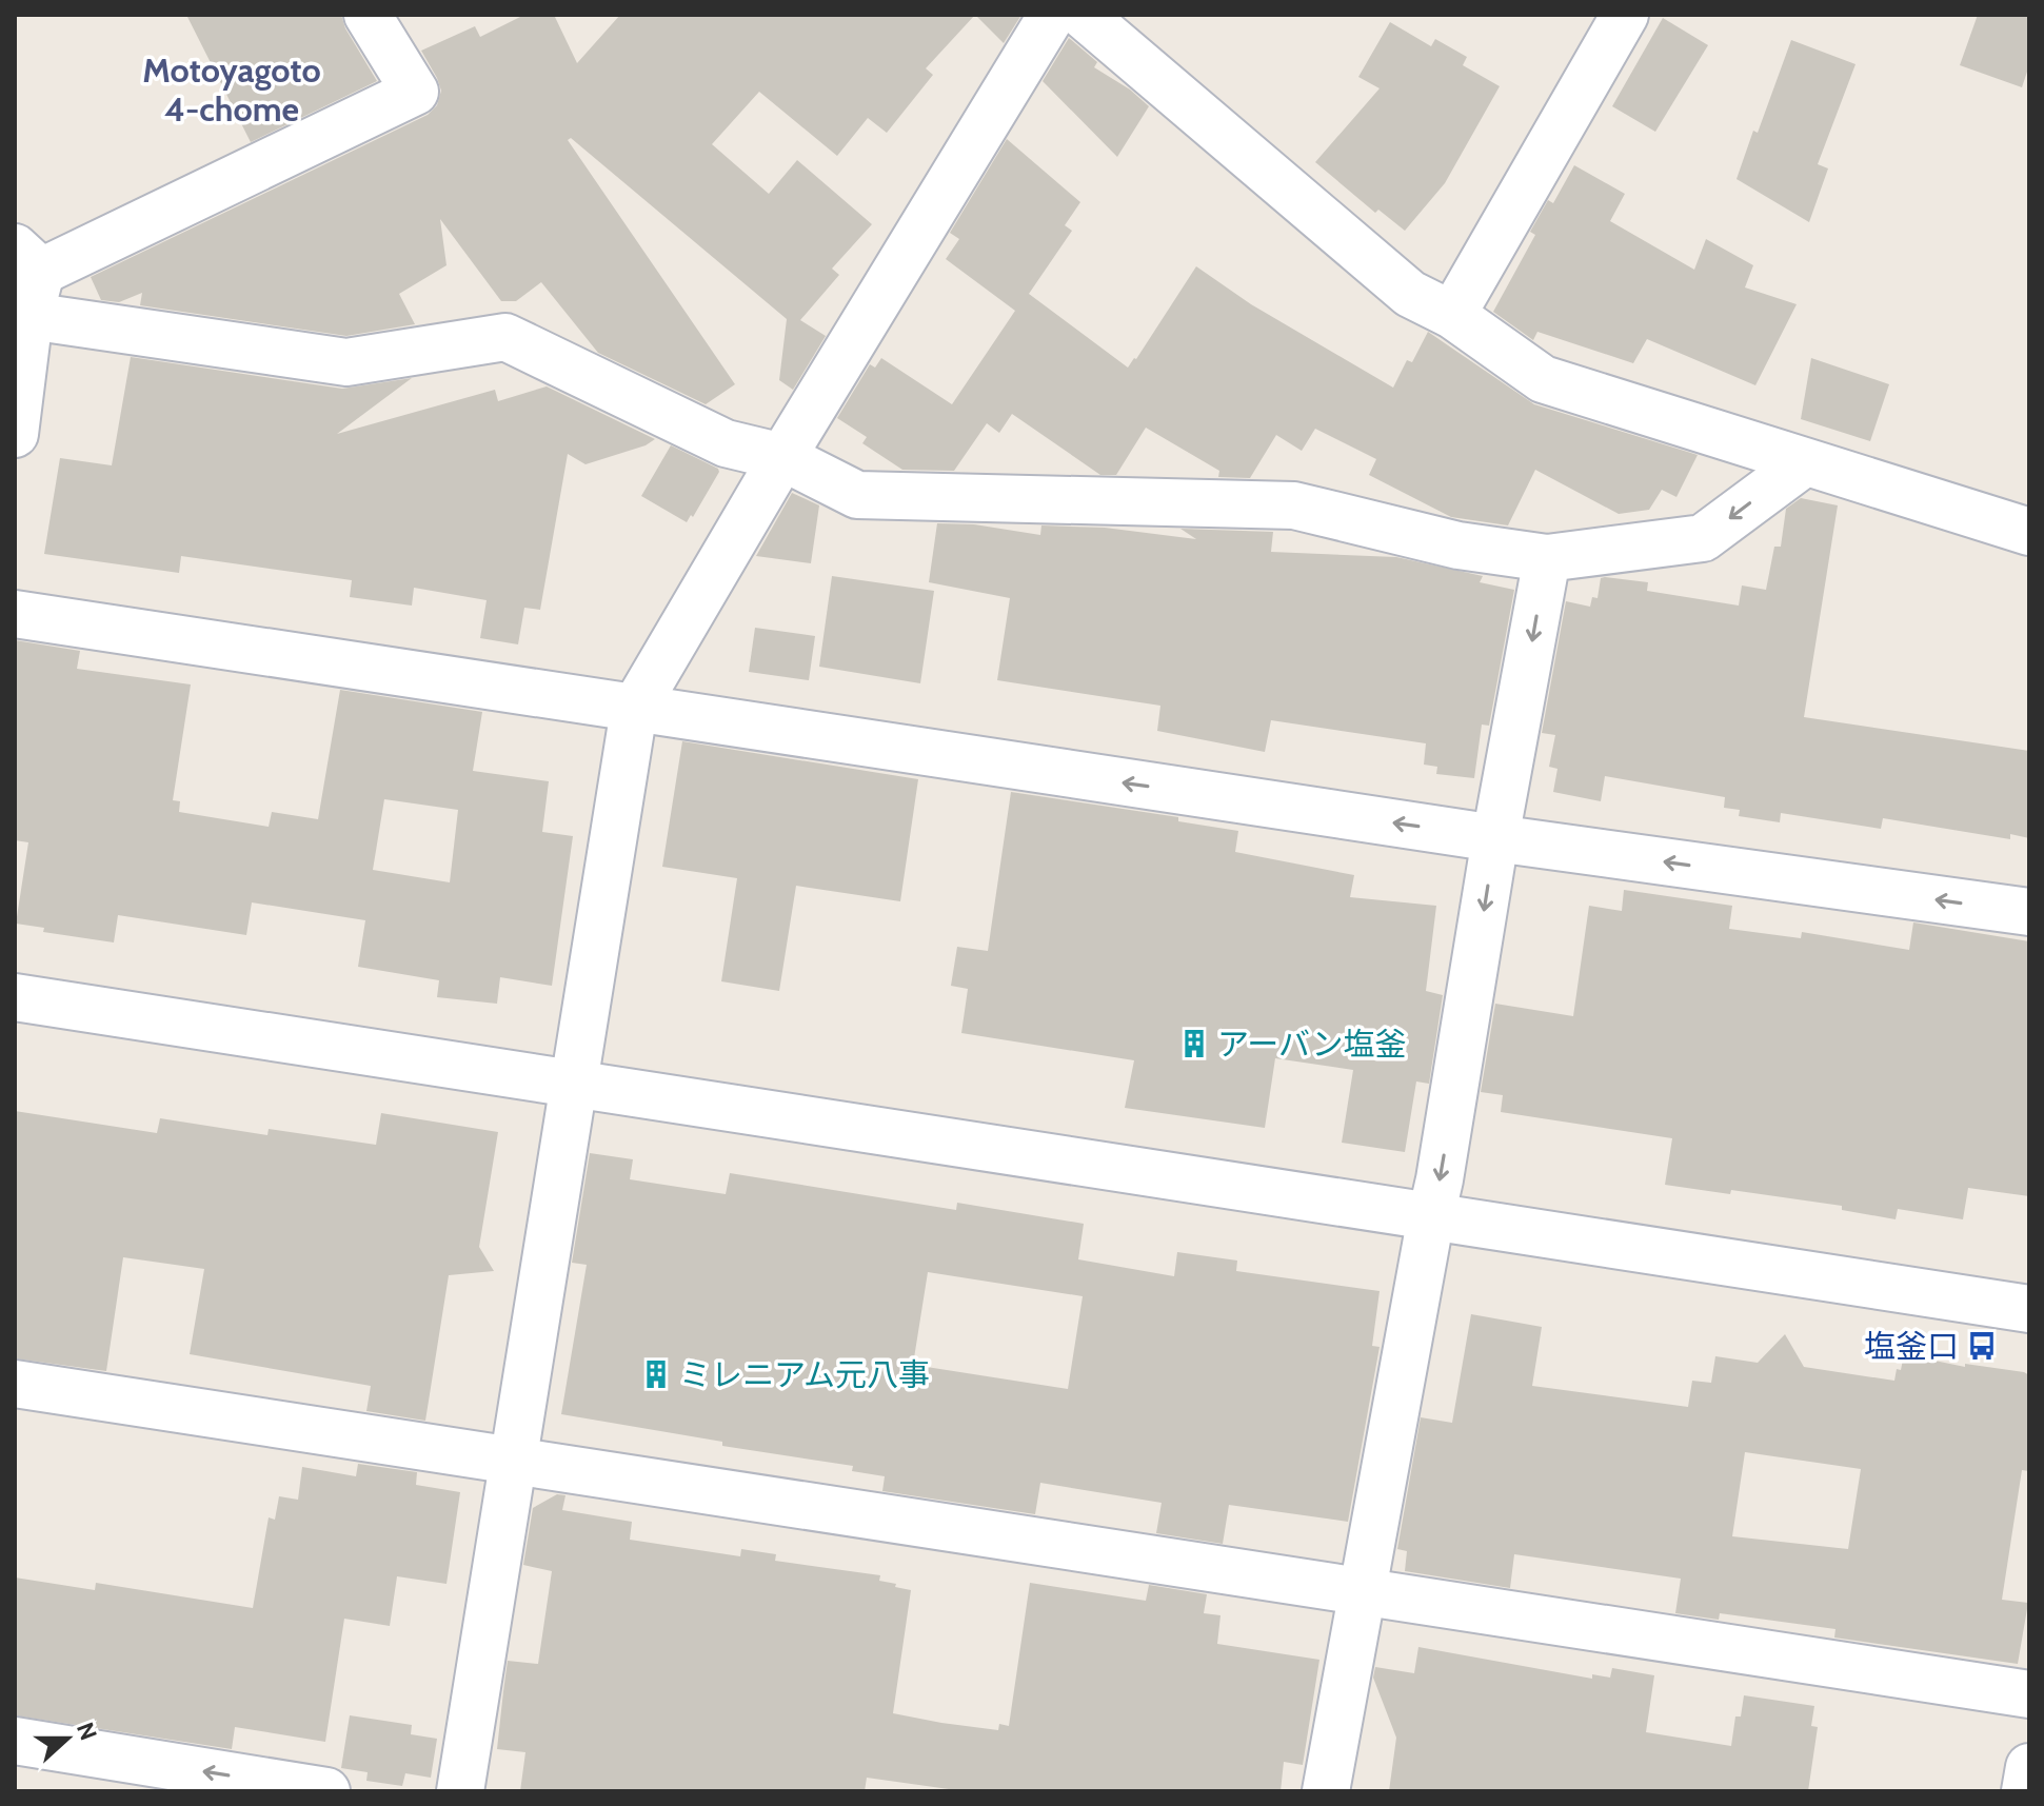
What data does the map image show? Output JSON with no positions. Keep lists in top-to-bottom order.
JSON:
{
  "districts": ["Motoyagoto 4-chome"],
  "places": {
    "building": ["アーバン塩釜", "ミレニアム元八事"],
    "bus stop": ["塩釜口"]
  },
  "north": "right"
}
